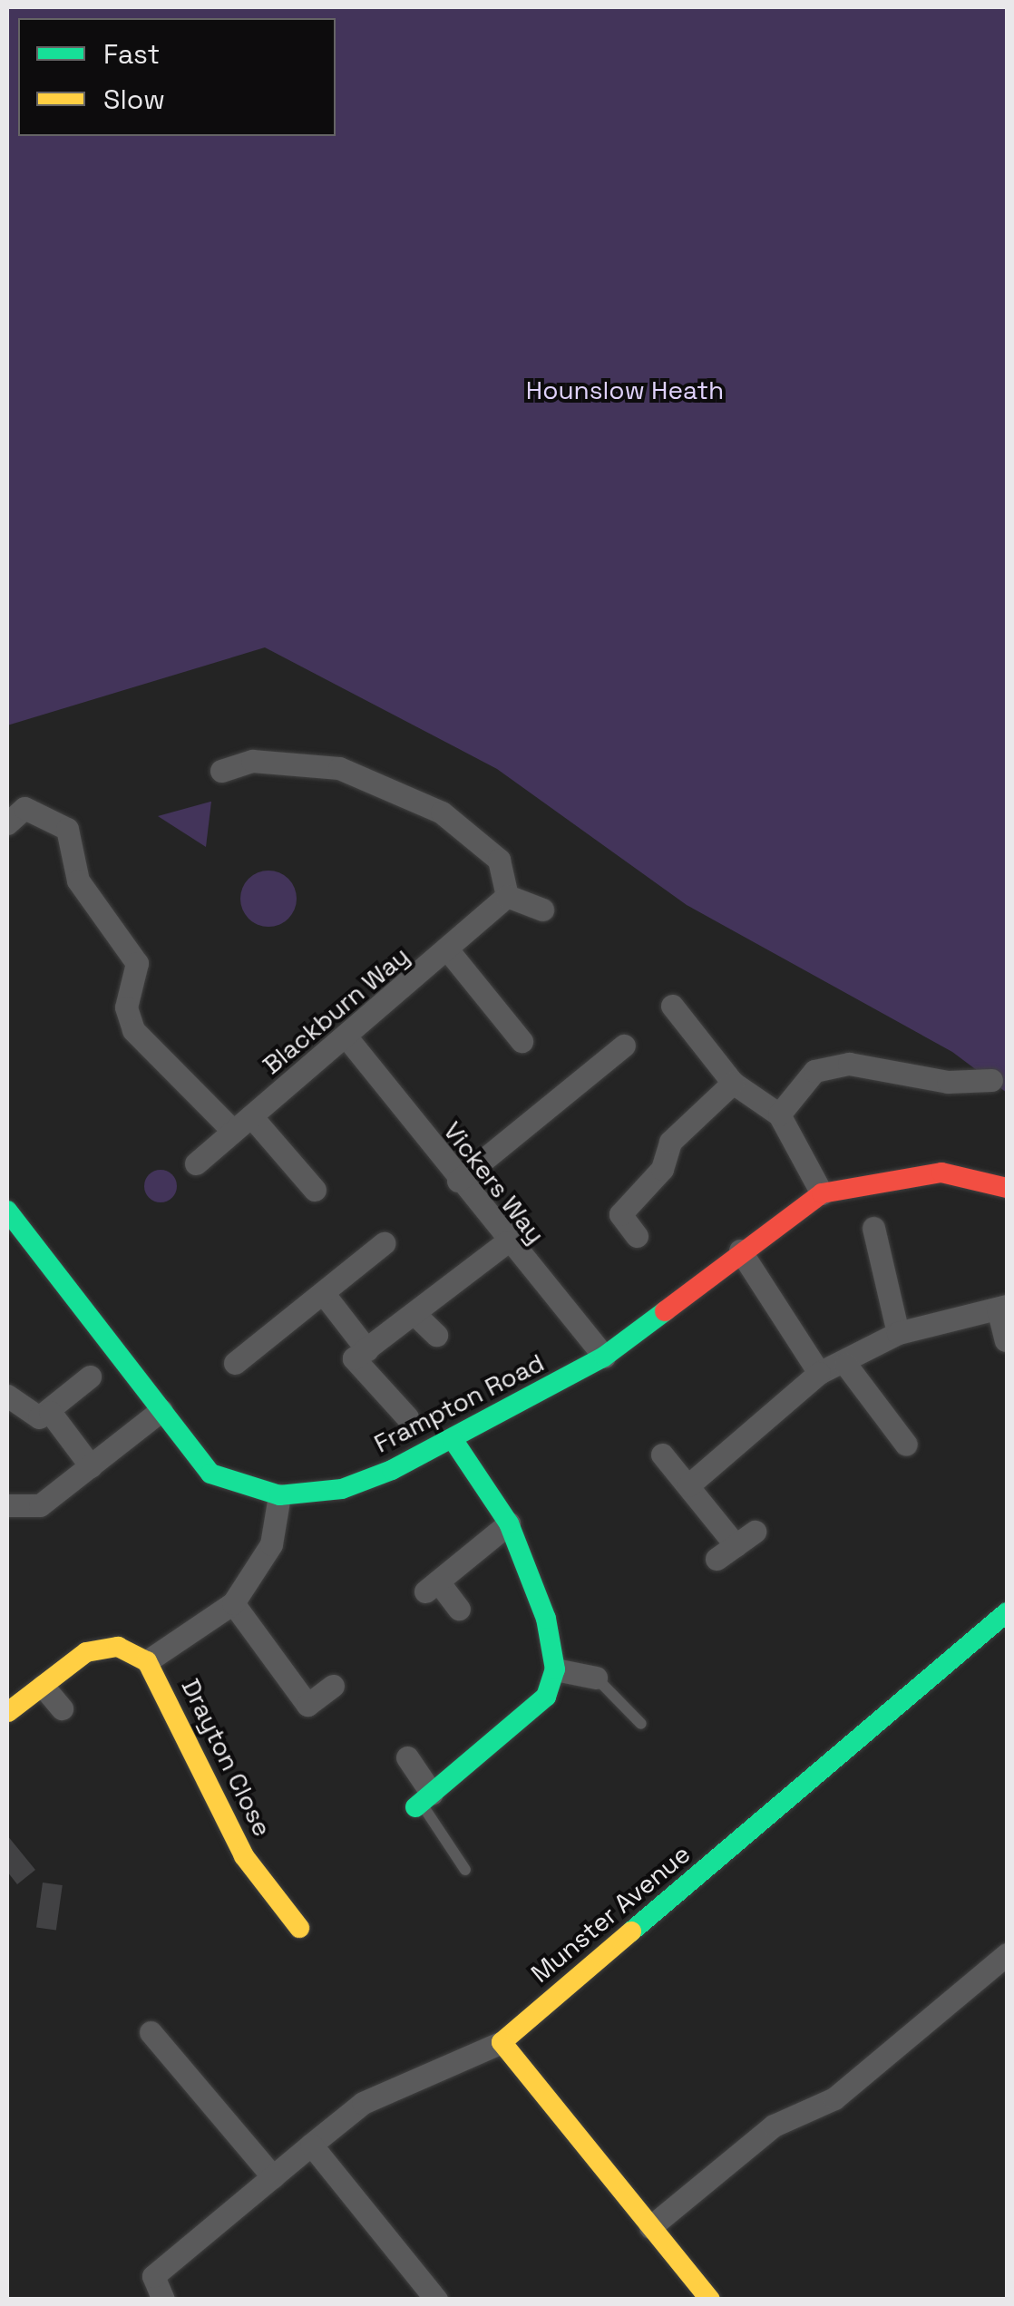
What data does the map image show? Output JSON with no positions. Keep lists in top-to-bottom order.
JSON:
{
  "streets": {
    "street": [
      "Blackburn Way",
      "Vickers Way",
      "Frampton Road",
      "Drayton Close",
      "Munster Avenue"
    ]
  },
  "crossings": [
    ["Blackburn Way", "Vickers Way"],
    ["Vickers Way", "Frampton Road"]
  ],
  "parks": ["Hounslow Heath"],
  "legend": ["Fast", "Slow"]
}
